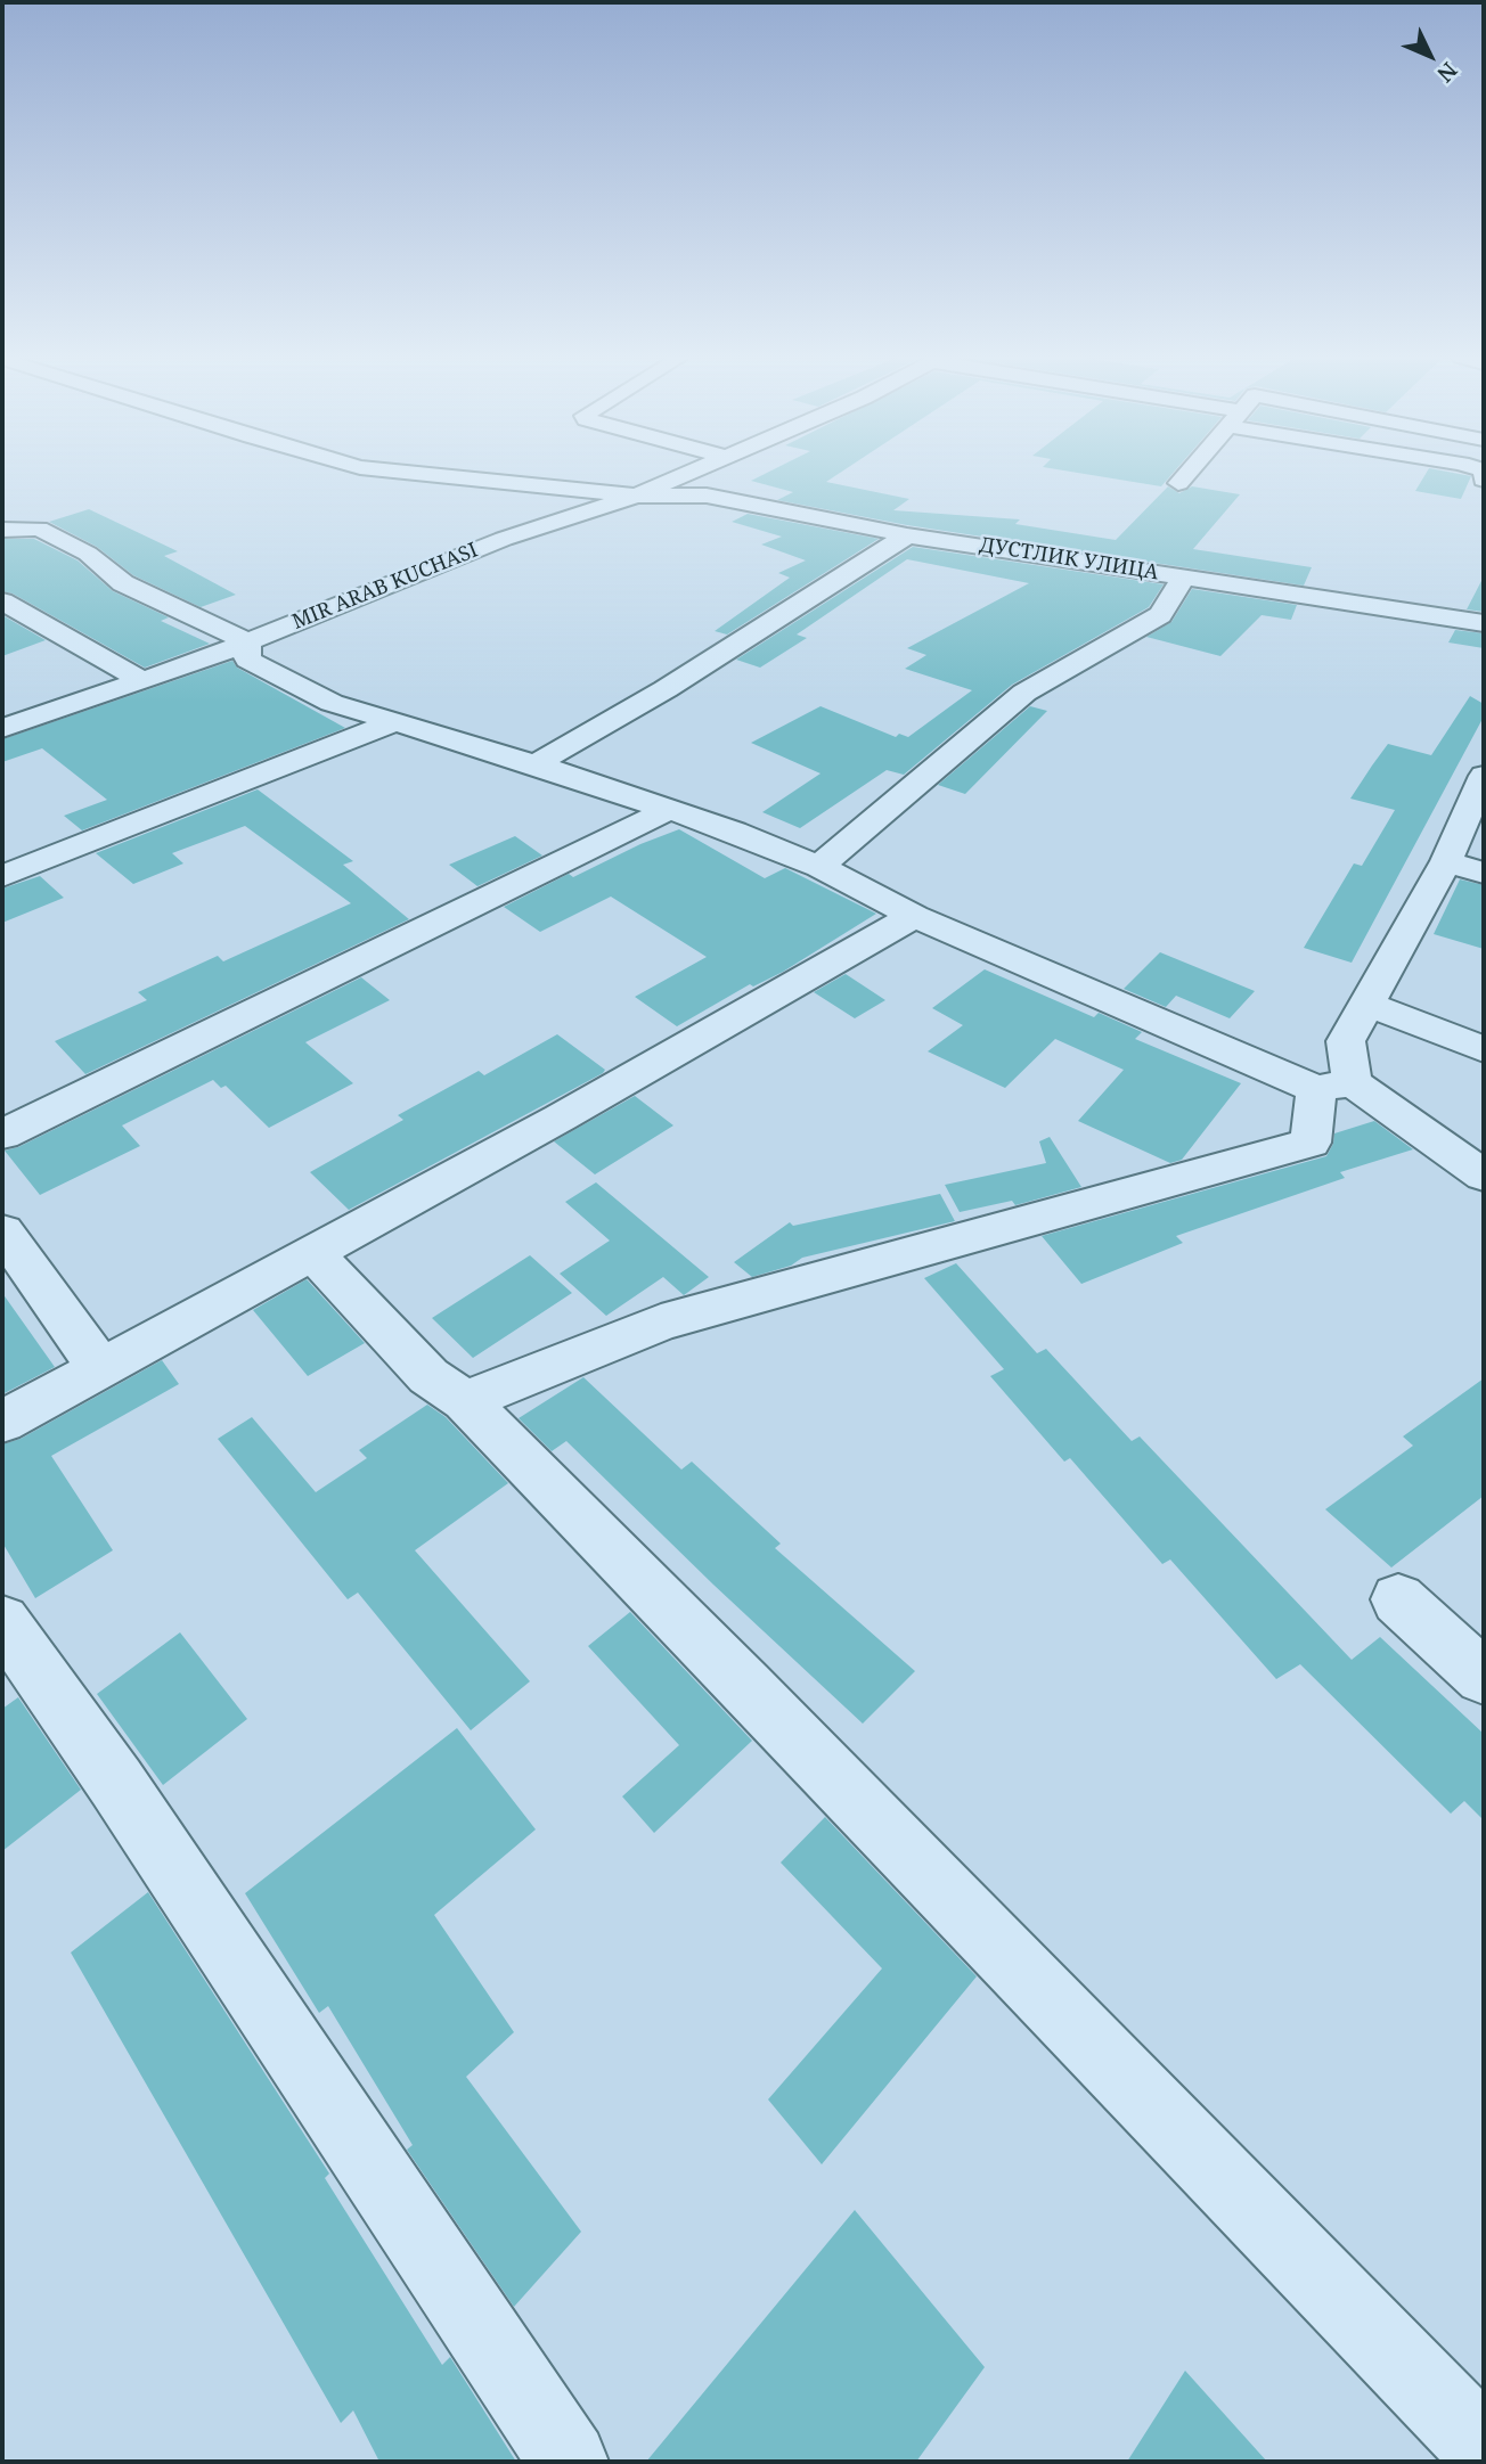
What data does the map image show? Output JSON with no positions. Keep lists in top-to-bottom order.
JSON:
{
  "streets": {
    "street": ["ДУСТЛИК УЛИЦА", "MIR ARAB KUCHASI"]
  },
  "crossings": [
    ["ДУСТЛИК УЛИЦА", "MIR ARAB KUCHASI"]
  ],
  "north": "bottom right"
}
